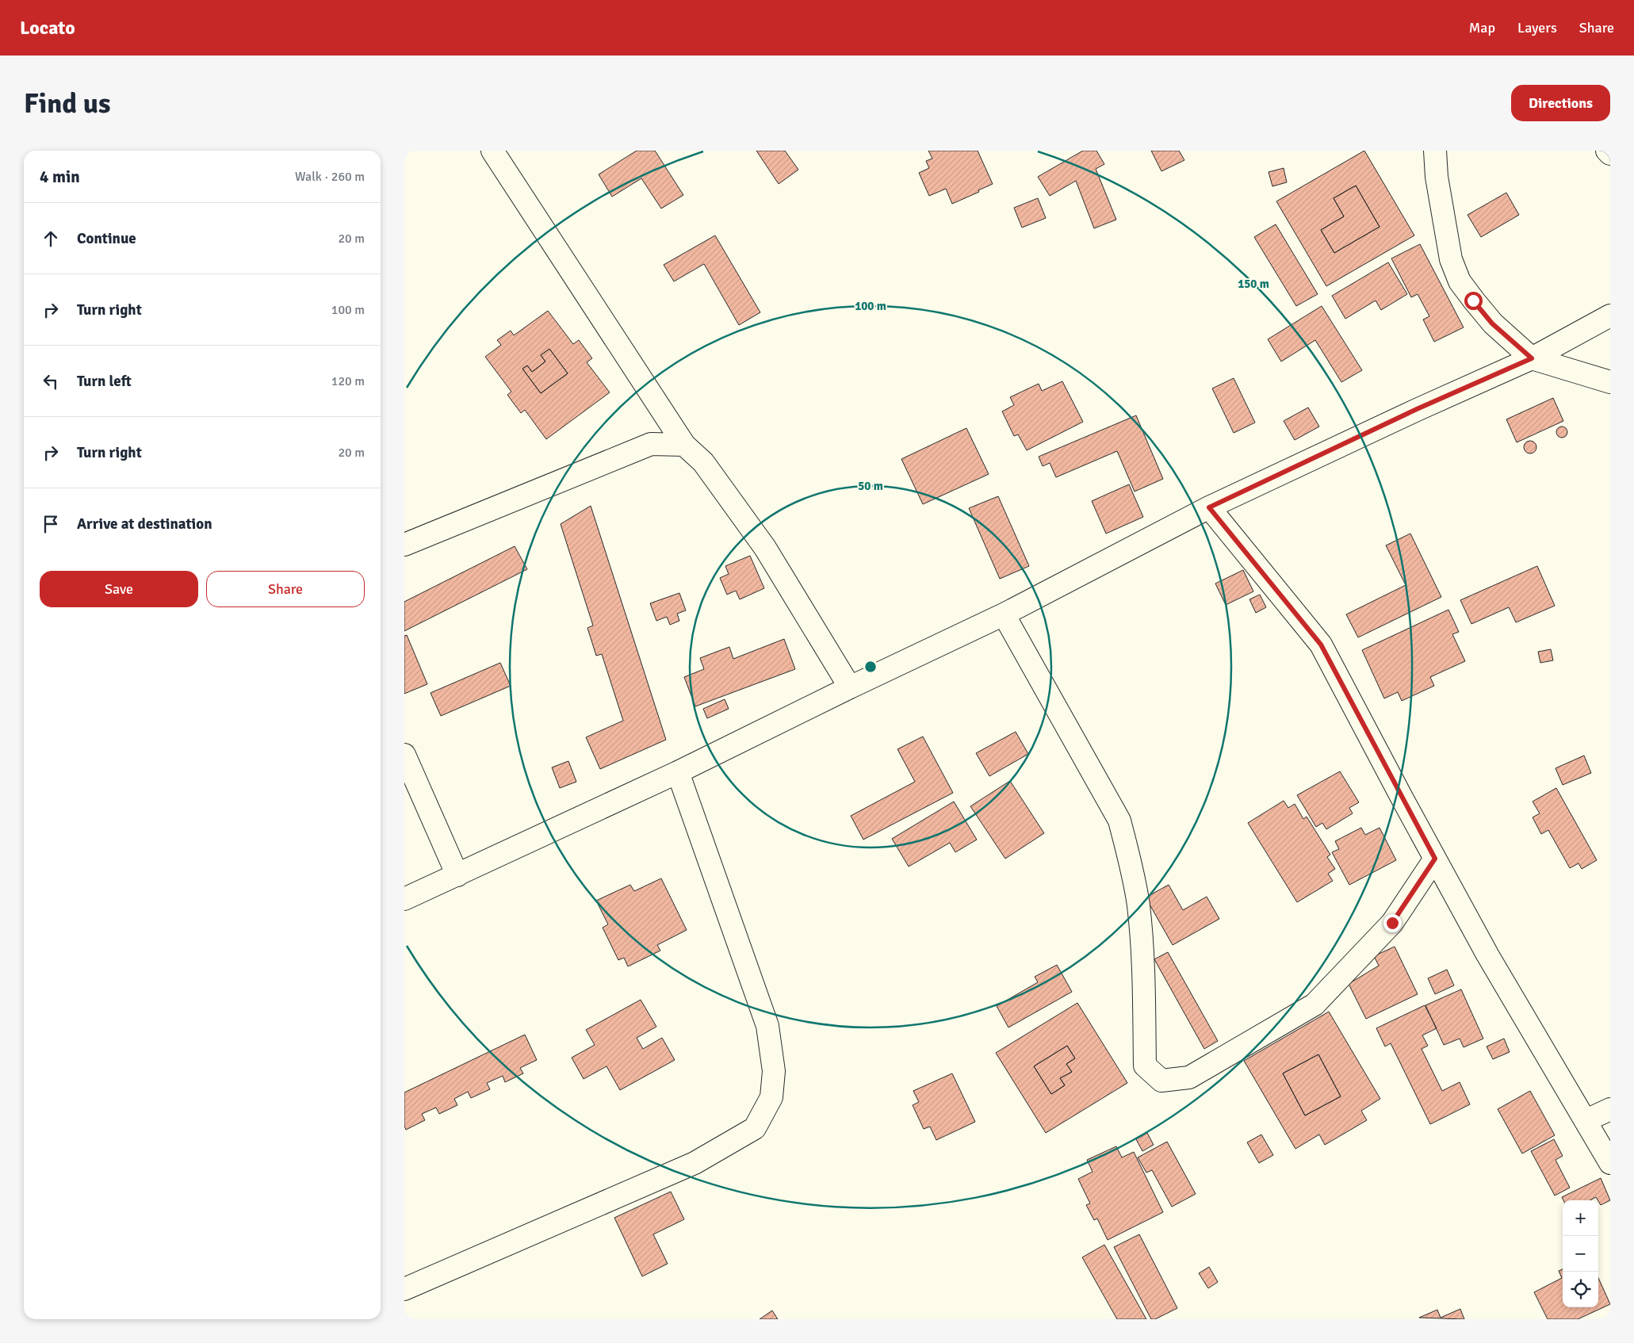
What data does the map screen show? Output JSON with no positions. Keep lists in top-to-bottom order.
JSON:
{
  "page": {
    "header": "Locato",
    "nav": ["Map", "Layers", "Share"],
    "buttons": [
      "Directions",
      ["Save", "Share"]
    ],
    "title": "Find us",
    "heading": ["4 min", "Walk · 260 m"],
    "list": [
      ["Continue", "20 m"],
      ["Turn right", "100 m"],
      ["Turn left", "120 m"],
      ["Turn right", "20 m"],
      "Arrive at destination"
    ],
    "map_buttons": ["+", "−"]
  },
  "rings": ["150 m", "100 m", "50 m"]
}
